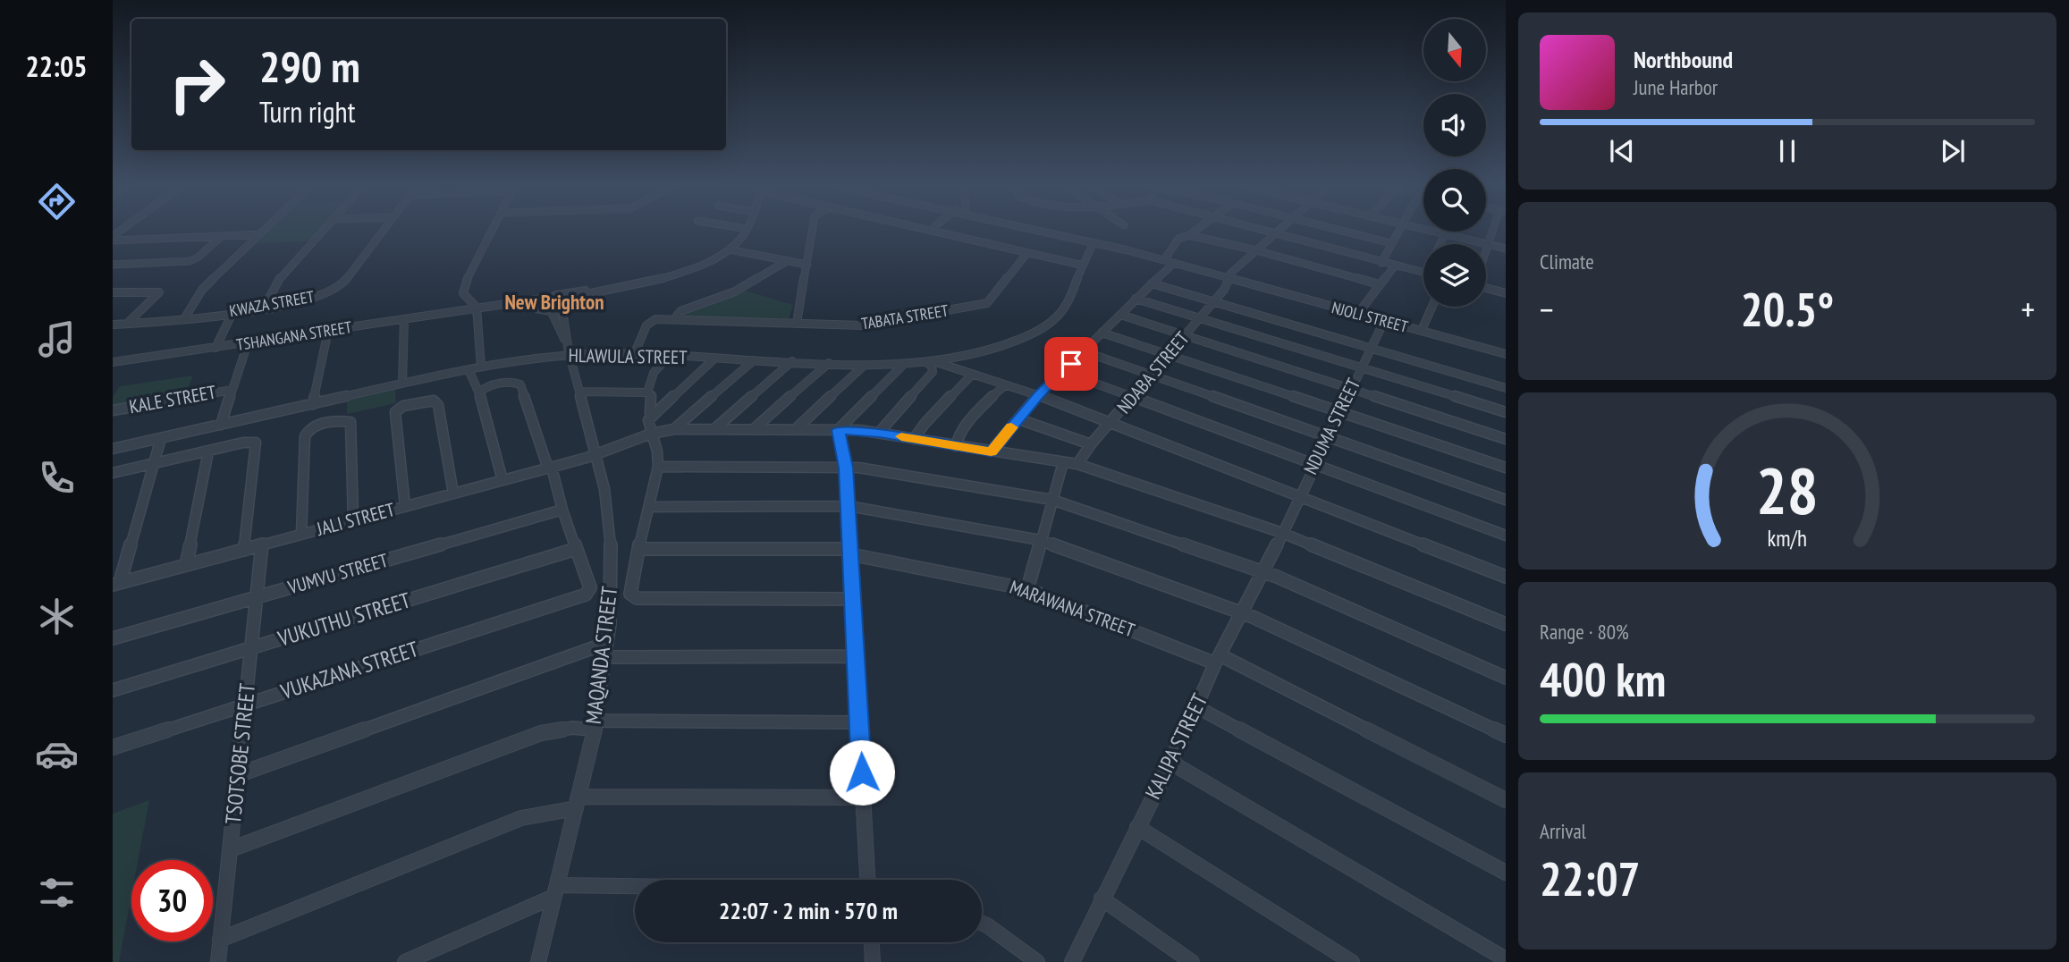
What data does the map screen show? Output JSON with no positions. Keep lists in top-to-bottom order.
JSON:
{
  "streets": {
    "street": [
      "KWAZA STREET",
      "TABATA STREET",
      "NJOLI STREET",
      "TSHANGANA STREET",
      "HLAWULA STREET",
      "NDABA STREET",
      "KALE STREET",
      "NDUMA STREET",
      "JALI STREET",
      "VUMVU STREET",
      "MARAWANA STREET",
      "VUKUTHU STREET",
      "MAQANDA STREET",
      "VUKAZANA STREET",
      "KALIPA STREET",
      "TSOTSOBE STREET"
    ]
  },
  "crossings": [
    ["TABATA STREET", "HLAWULA STREET"],
    ["NJOLI STREET", "NDABA STREET"],
    ["NJOLI STREET", "NDUMA STREET"],
    ["HLAWULA STREET", "MAQANDA STREET"],
    ["NDABA STREET", "JALI STREET"],
    ["NDUMA STREET", "JALI STREET"],
    ["NDUMA STREET", "KALIPA STREET"],
    ["JALI STREET", "MAQANDA STREET"],
    ["JALI STREET", "KALIPA STREET"],
    ["JALI STREET", "TSOTSOBE STREET"],
    ["VUMVU STREET", "TSOTSOBE STREET"],
    ["MARAWANA STREET", "KALIPA STREET"],
    ["VUKUTHU STREET", "VUKAZANA STREET"],
    ["VUKUTHU STREET", "TSOTSOBE STREET"],
    ["VUKAZANA STREET", "TSOTSOBE STREET"]
  ],
  "districts": ["New Brighton"],
  "north": "bottom",
  "page": {
    "tabs": "22:05",
    "turn": ["290 m", "Turn right"],
    "song": ["Northbound", "June Harbor"],
    "tile": [
      "Climate",
      ["Range · 80%", "400 km"],
      ["Arrival", "22:07"]
    ],
    "heat": ["−", "20.5°", "+"],
    "limit": "30",
    "trip": "22:07 · 2 min · 570 m",
    "gauge": ["28", "km/h"]
  }
}
